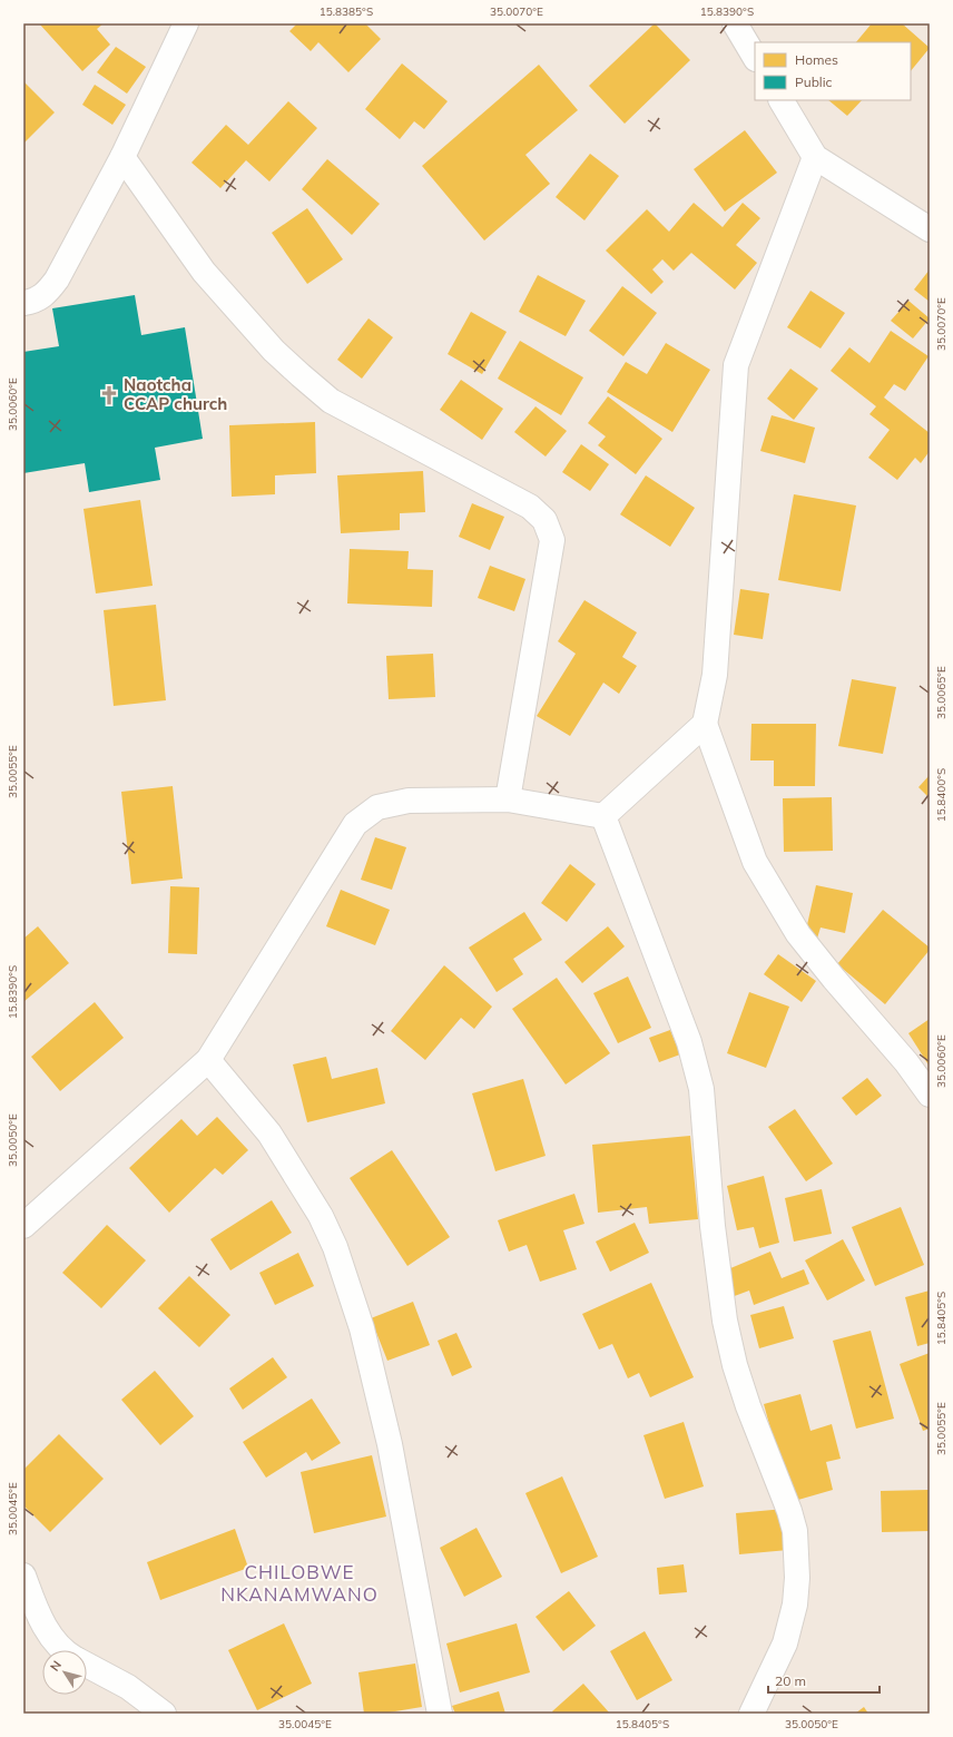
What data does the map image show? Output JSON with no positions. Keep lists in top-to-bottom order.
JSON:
{
  "districts": ["CHILOBWE NKANAMWANO"],
  "places": {
    "church": ["Naotcha CCAP church"]
  },
  "legend": ["Homes", "Public"],
  "scale_bar": "20 m",
  "north": "top left",
  "coordinates": [
    "15.8385°S",
    "35.0070°E",
    "15.8390°S",
    "35.0060°E",
    "35.0065°E",
    "35.0055°E",
    "15.8400°S",
    "35.0050°E",
    "15.8405°S",
    "35.0045°E"
  ]
}
